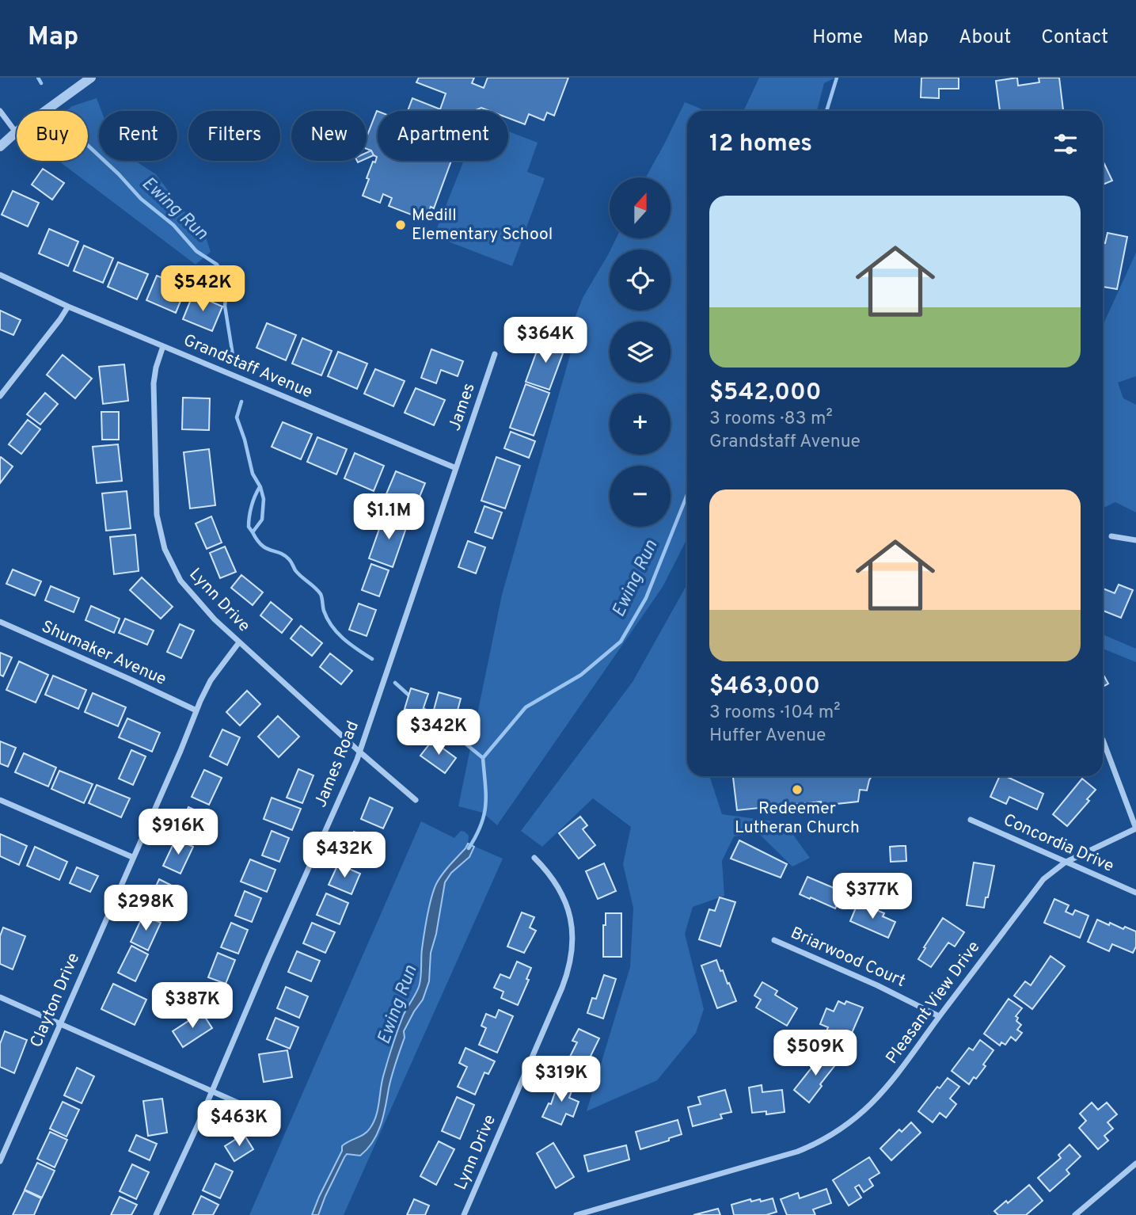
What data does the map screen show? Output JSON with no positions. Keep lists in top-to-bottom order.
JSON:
{
  "streets": {
    "street": [
      "Grandstaff Avenue",
      "James",
      "Lynn Drive",
      "Shumaker Avenue",
      "James Road",
      "Concordia Drive",
      "Briarwood Court",
      "Clayton Drive",
      "Pleasant View Drive"
    ]
  },
  "crossings": [
    ["Grandstaff Avenue", "James"],
    ["Grandstaff Avenue", "Lynn Drive"],
    ["Grandstaff Avenue", "James Road"],
    ["James", "James Road"],
    ["Lynn Drive", "James Road"],
    ["Lynn Drive", "Clayton Drive"],
    ["Shumaker Avenue", "Clayton Drive"],
    ["Concordia Drive", "Pleasant View Drive"],
    ["Briarwood Court", "Pleasant View Drive"]
  ],
  "water": ["Ewing Run"],
  "places": ["Medill Elementary School", "Redeemer Lutheran Church"],
  "north": "top",
  "page": {
    "header": "Map",
    "nav": [
      "Home",
      "Map",
      "About",
      "Contact"
    ],
    "chip": [
      "Buy",
      "Rent",
      "Filters",
      "New",
      "Apartment"
    ],
    "heading": "12 homes",
    "map_buttons": ["+", "−"],
    "list": [
      {
        "name": "$542,000",
        "note": "3 rooms · 83 m² · Grandstaff Avenue"
      },
      {
        "name": "$463,000",
        "note": "3 rooms · 104 m² · Huffer Avenue"
      }
    ],
    "price": [
      "$542K",
      "$364K",
      "$1.1M",
      "$342K",
      "$916K",
      "$432K",
      "$377K",
      "$298K",
      "$387K",
      "$509K",
      "$319K",
      "$463K"
    ]
  }
}
